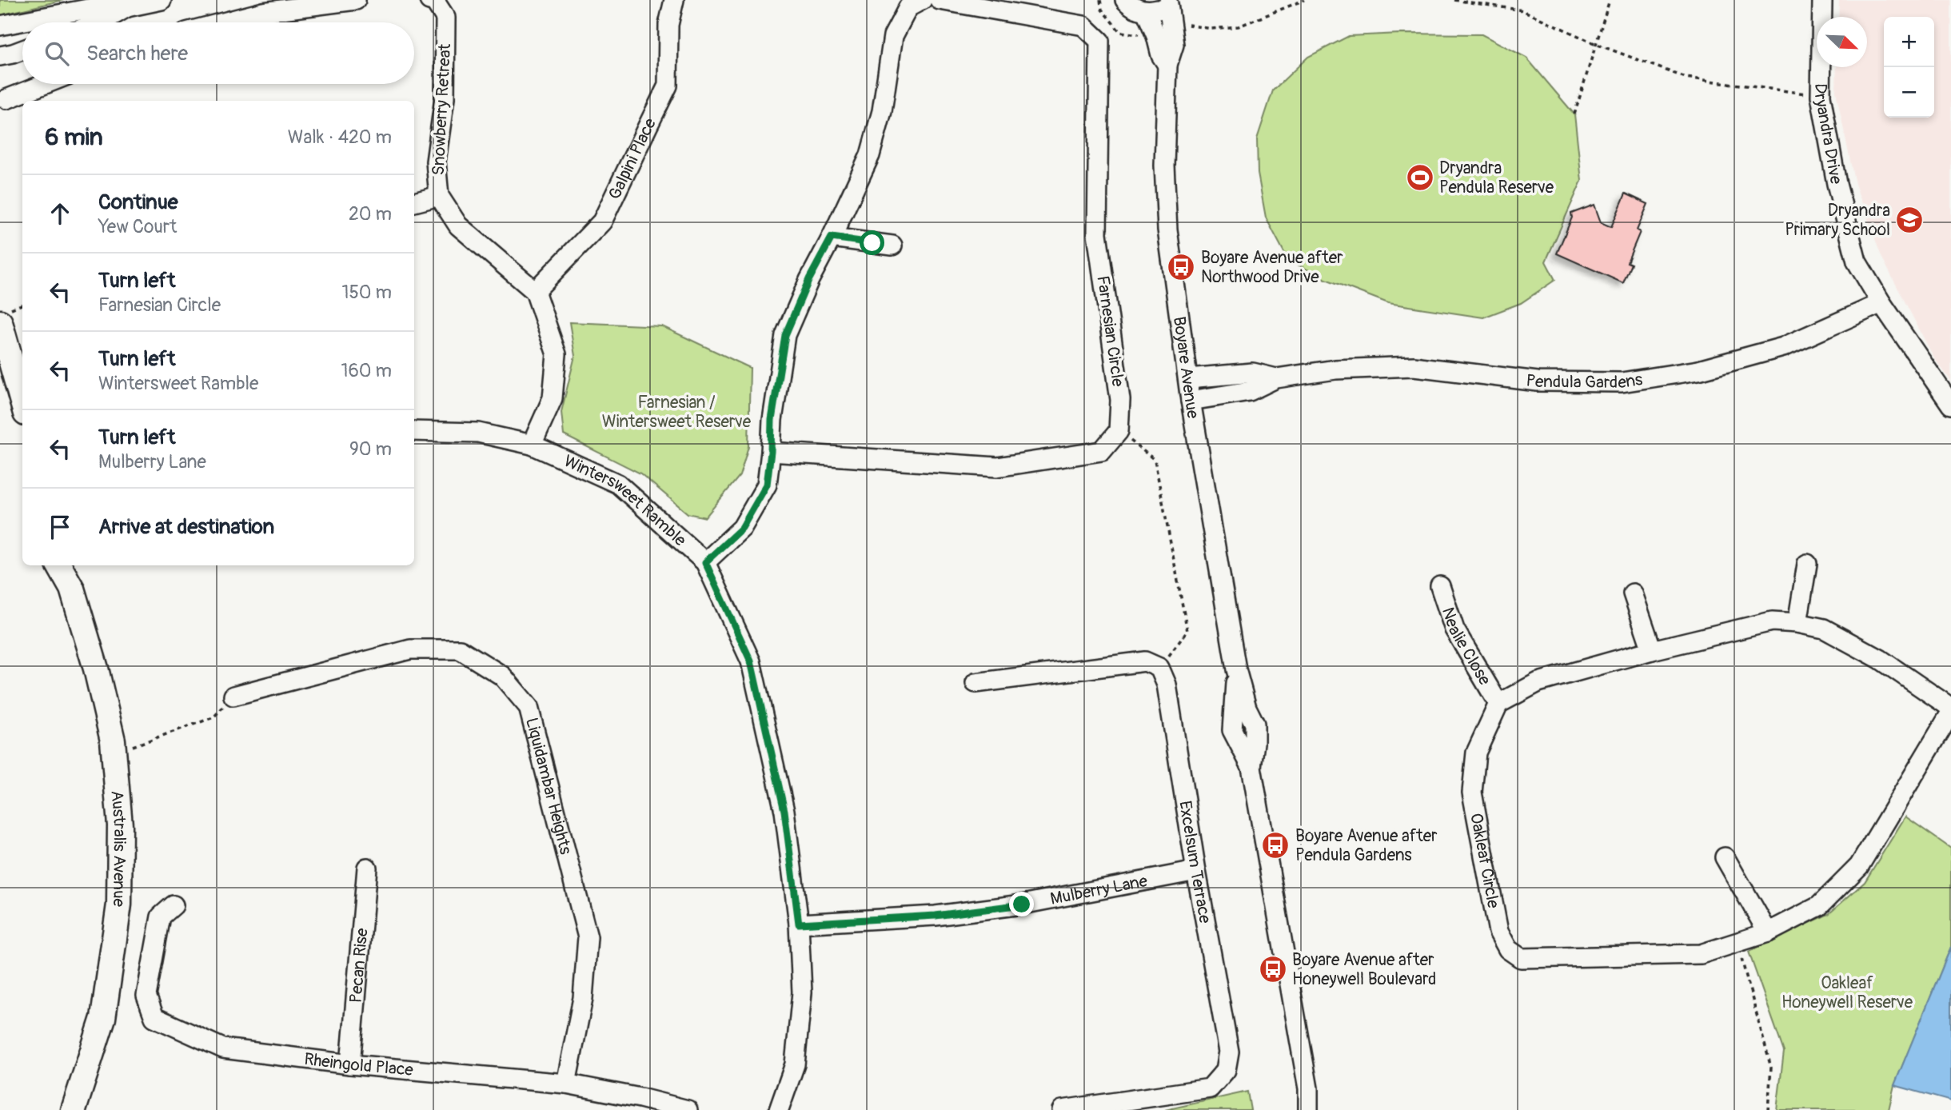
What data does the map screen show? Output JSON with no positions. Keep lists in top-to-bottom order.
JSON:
{
  "streets": {
    "main road": ["Australis Avenue"],
    "street": [
      "Snowberry Retreat",
      "Dryandra Drive",
      "Galpini Place",
      "Farnesian Circle",
      "Boyare Avenue",
      "Pendula Gardens",
      "Wintersweet Ramble",
      "Nealie Close",
      "Liquidambar Heights",
      "Oakleaf Circle",
      "Excelsum Terrace",
      "Mulberry Lane",
      "Pecan Rise",
      "Rheingold Place"
    ]
  },
  "crossings": [
    ["Snowberry Retreat", "Galpini Place"],
    ["Dryandra Drive", "Pendula Gardens"],
    ["Boyare Avenue", "Pendula Gardens"],
    ["Wintersweet Ramble", "Mulberry Lane"],
    ["Nealie Close", "Oakleaf Circle"],
    ["Liquidambar Heights", "Rheingold Place"],
    ["Excelsum Terrace", "Mulberry Lane"],
    ["Pecan Rise", "Rheingold Place"]
  ],
  "parks": ["Farnesian / Wintersweet Reserve", "Oakleaf Honeywell Reserve"],
  "places": {
    "sports": ["Dryandra Pendula Reserve"],
    "school or university": ["Dryandra Primary School"],
    "bus stop": ["Boyare Avenue after Northwood Drive", "Boyare Avenue after Pendula Gardens", "Boyare Avenue after Honeywell Boulevard"]
  },
  "north": "bottom right",
  "page": {
    "map_buttons": ["+", "−"],
    "search": "Search here",
    "heading": ["6 min", "Walk · 420 m"],
    "list": [
      ["Continue", "Yew Court", "20 m"],
      ["Turn left", "Farnesian Circle", "150 m"],
      ["Turn left", "Wintersweet Ramble", "160 m"],
      ["Turn left", "Mulberry Lane", "90 m"],
      "Arrive at destination"
    ]
  }
}
